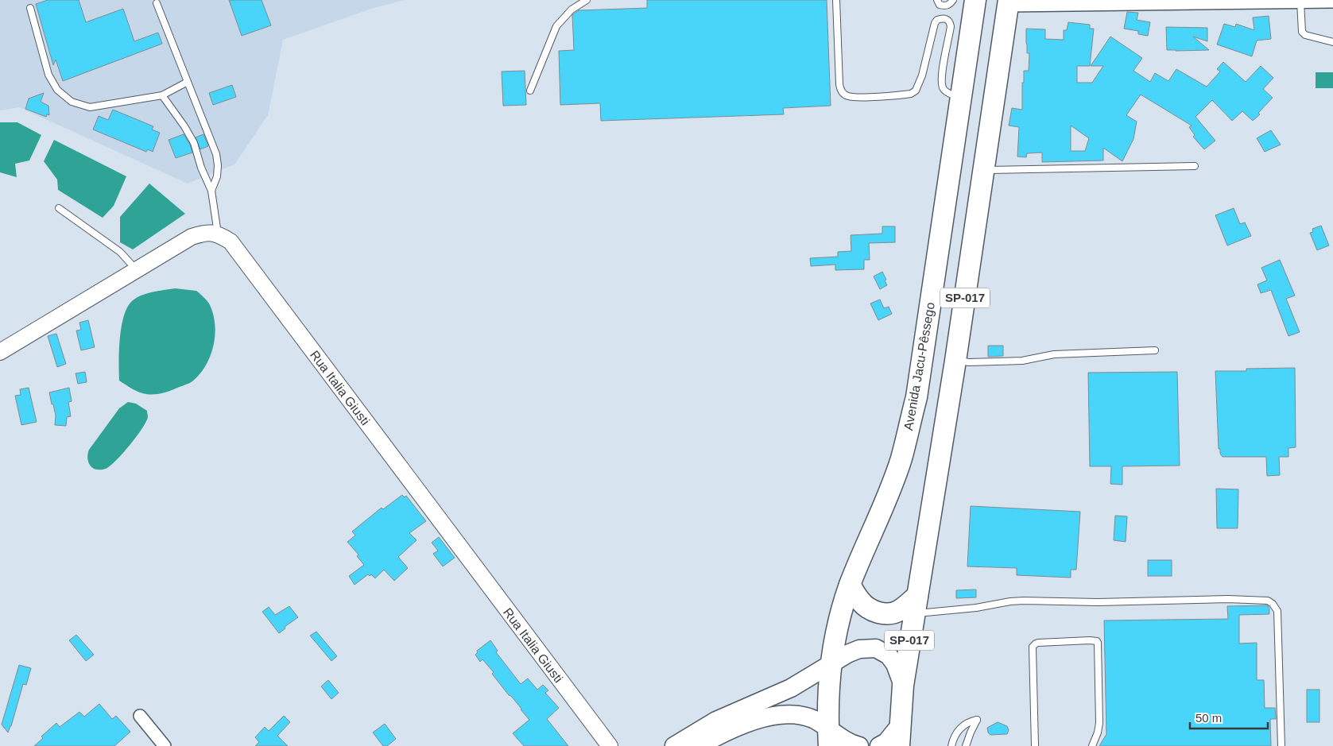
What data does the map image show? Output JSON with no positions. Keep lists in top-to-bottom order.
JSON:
{
  "streets": {
    "highway": ["SP-017", "Avenida Jacu-Pêssego"],
    "street": ["Rua Italia Giusti"]
  },
  "scale_bar": "50 m"
}
